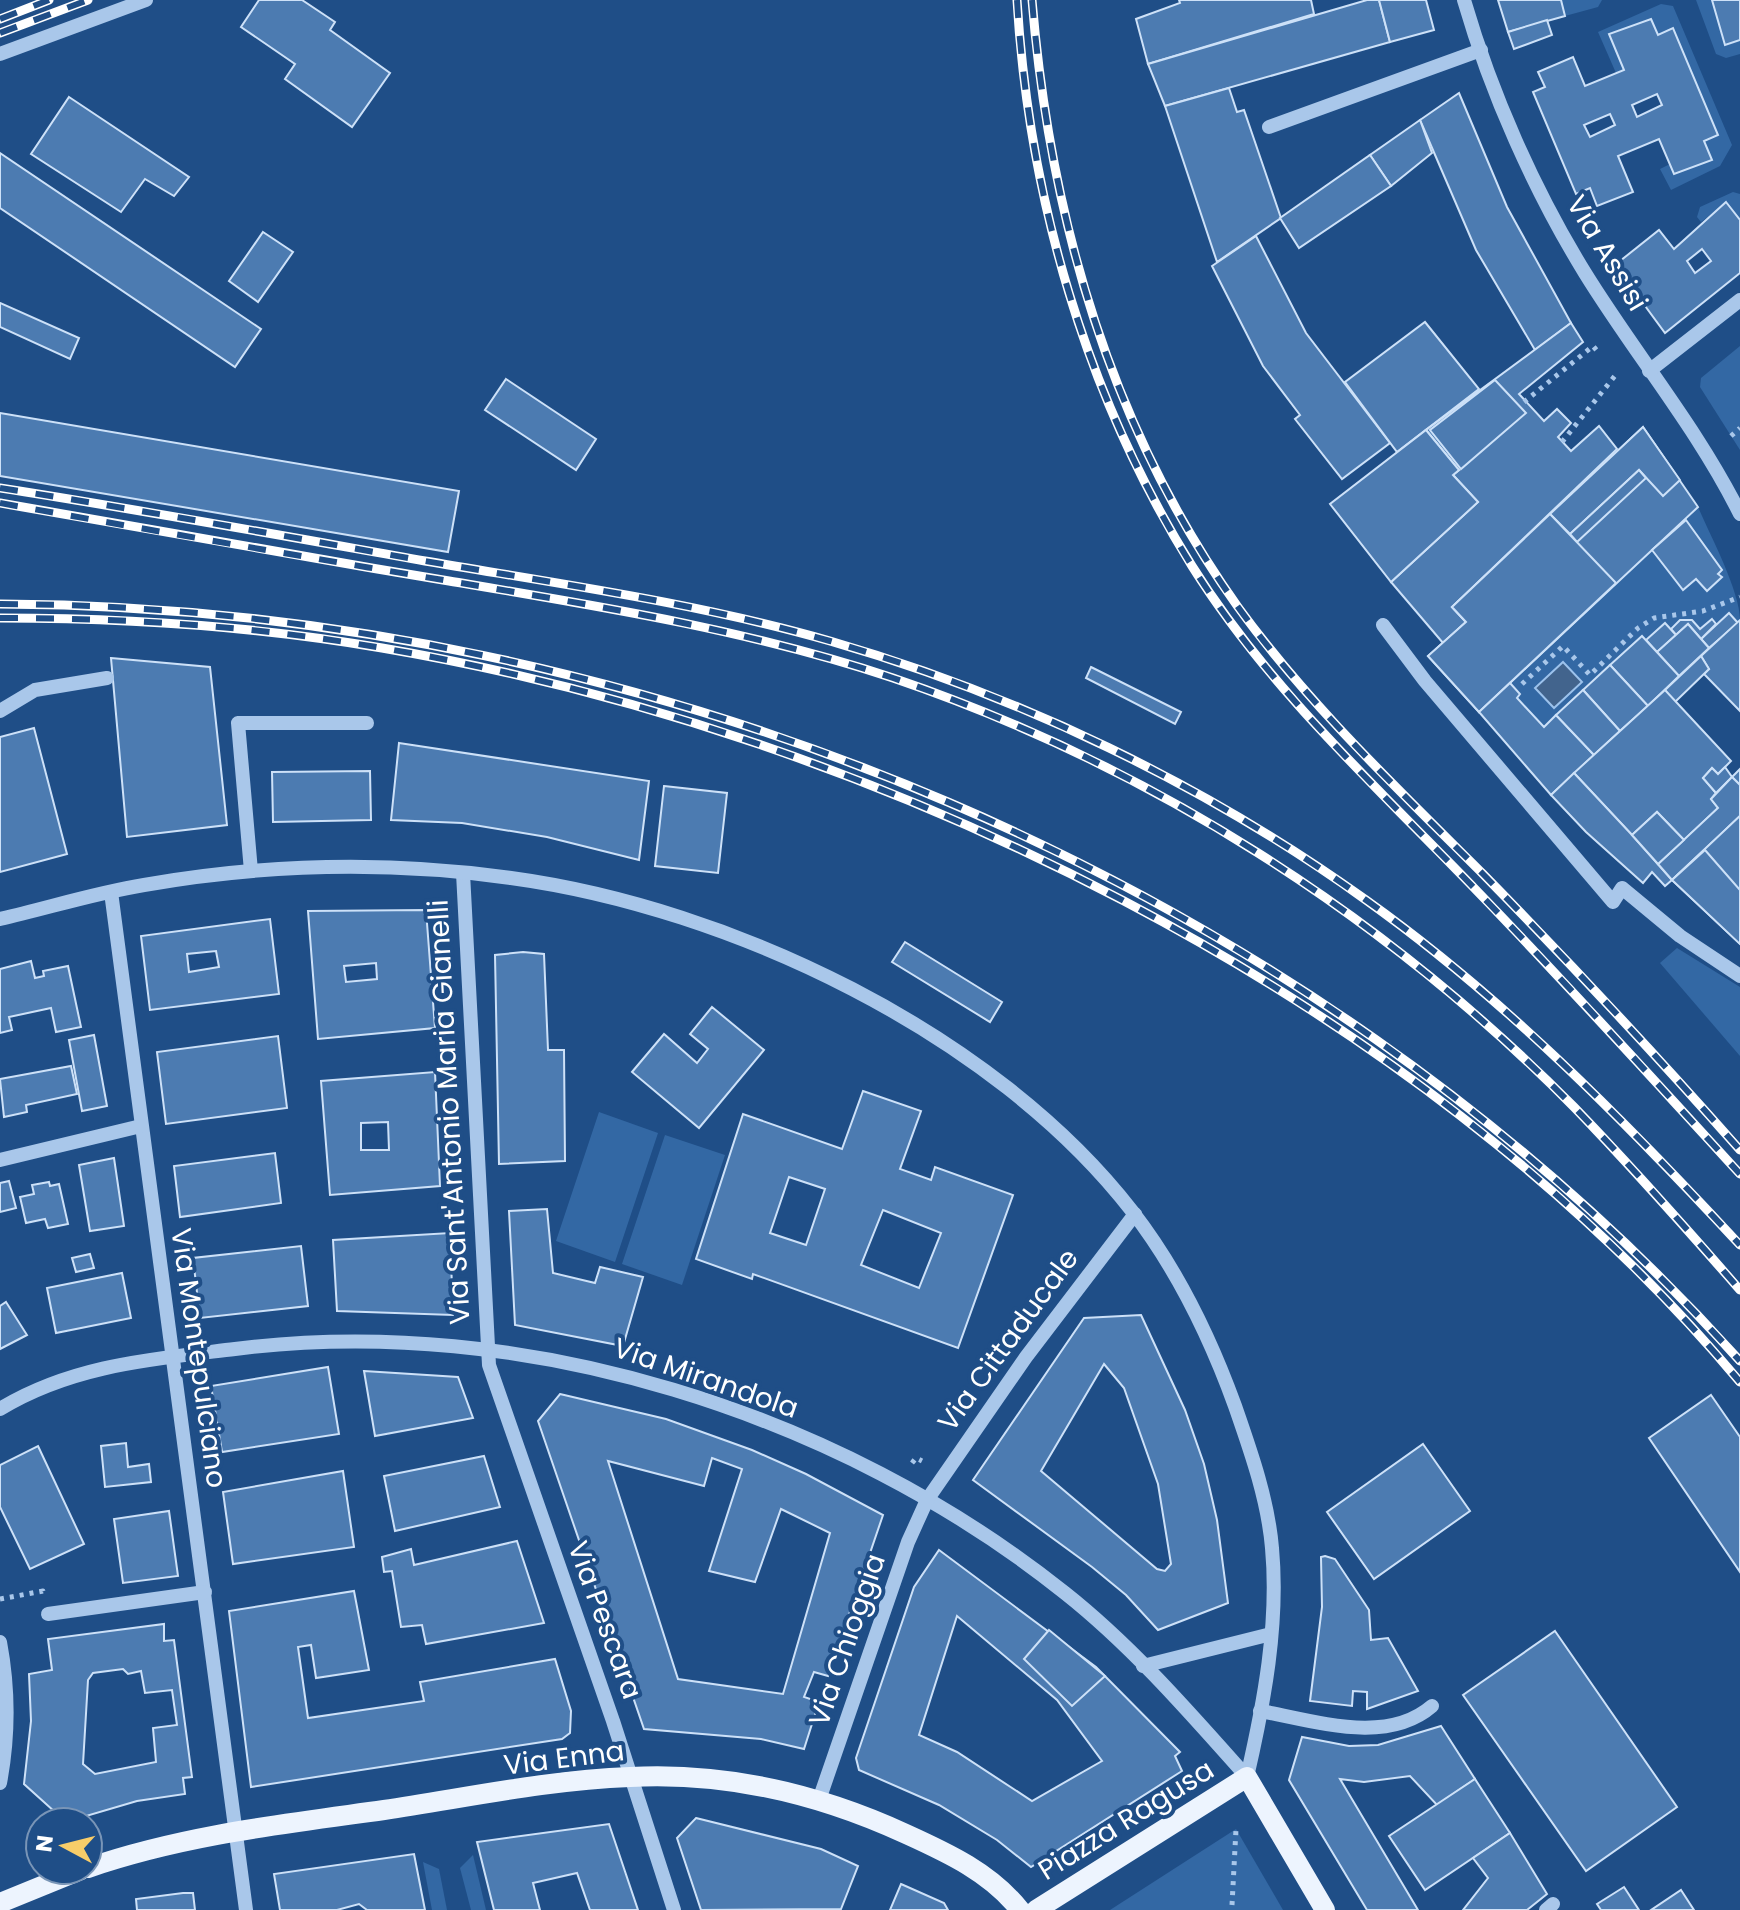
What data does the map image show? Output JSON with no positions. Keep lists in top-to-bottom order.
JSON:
{
  "streets": {
    "main road": ["Via Enna", "Piazza Ragusa"],
    "street": [
      "Via Assisi",
      "Via Sant'Antonio Maria Gianelli",
      "Via Cittaducale",
      "Via Montepulciano",
      "Via Mirandola",
      "Via Pescara",
      "Via Chioggia"
    ]
  },
  "crossings": [
    ["Via Sant'Antonio Maria Gianelli", "Via Mirandola"],
    ["Via Sant'Antonio Maria Gianelli", "Via Pescara"],
    ["Via Sant'Antonio Maria Gianelli", "Piazza Ragusa"],
    ["Via Cittaducale", "Via Mirandola"],
    ["Via Cittaducale", "Via Chioggia"],
    ["Via Cittaducale", "Piazza Ragusa"],
    ["Via Montepulciano", "Via Mirandola"],
    ["Via Montepulciano", "Via Enna"],
    ["Via Montepulciano", "Piazza Ragusa"],
    ["Via Mirandola", "Via Pescara"],
    ["Via Mirandola", "Via Chioggia"],
    ["Via Mirandola", "Piazza Ragusa"],
    ["Via Pescara", "Via Enna"],
    ["Via Chioggia", "Via Enna"]
  ],
  "north": "left"
}
